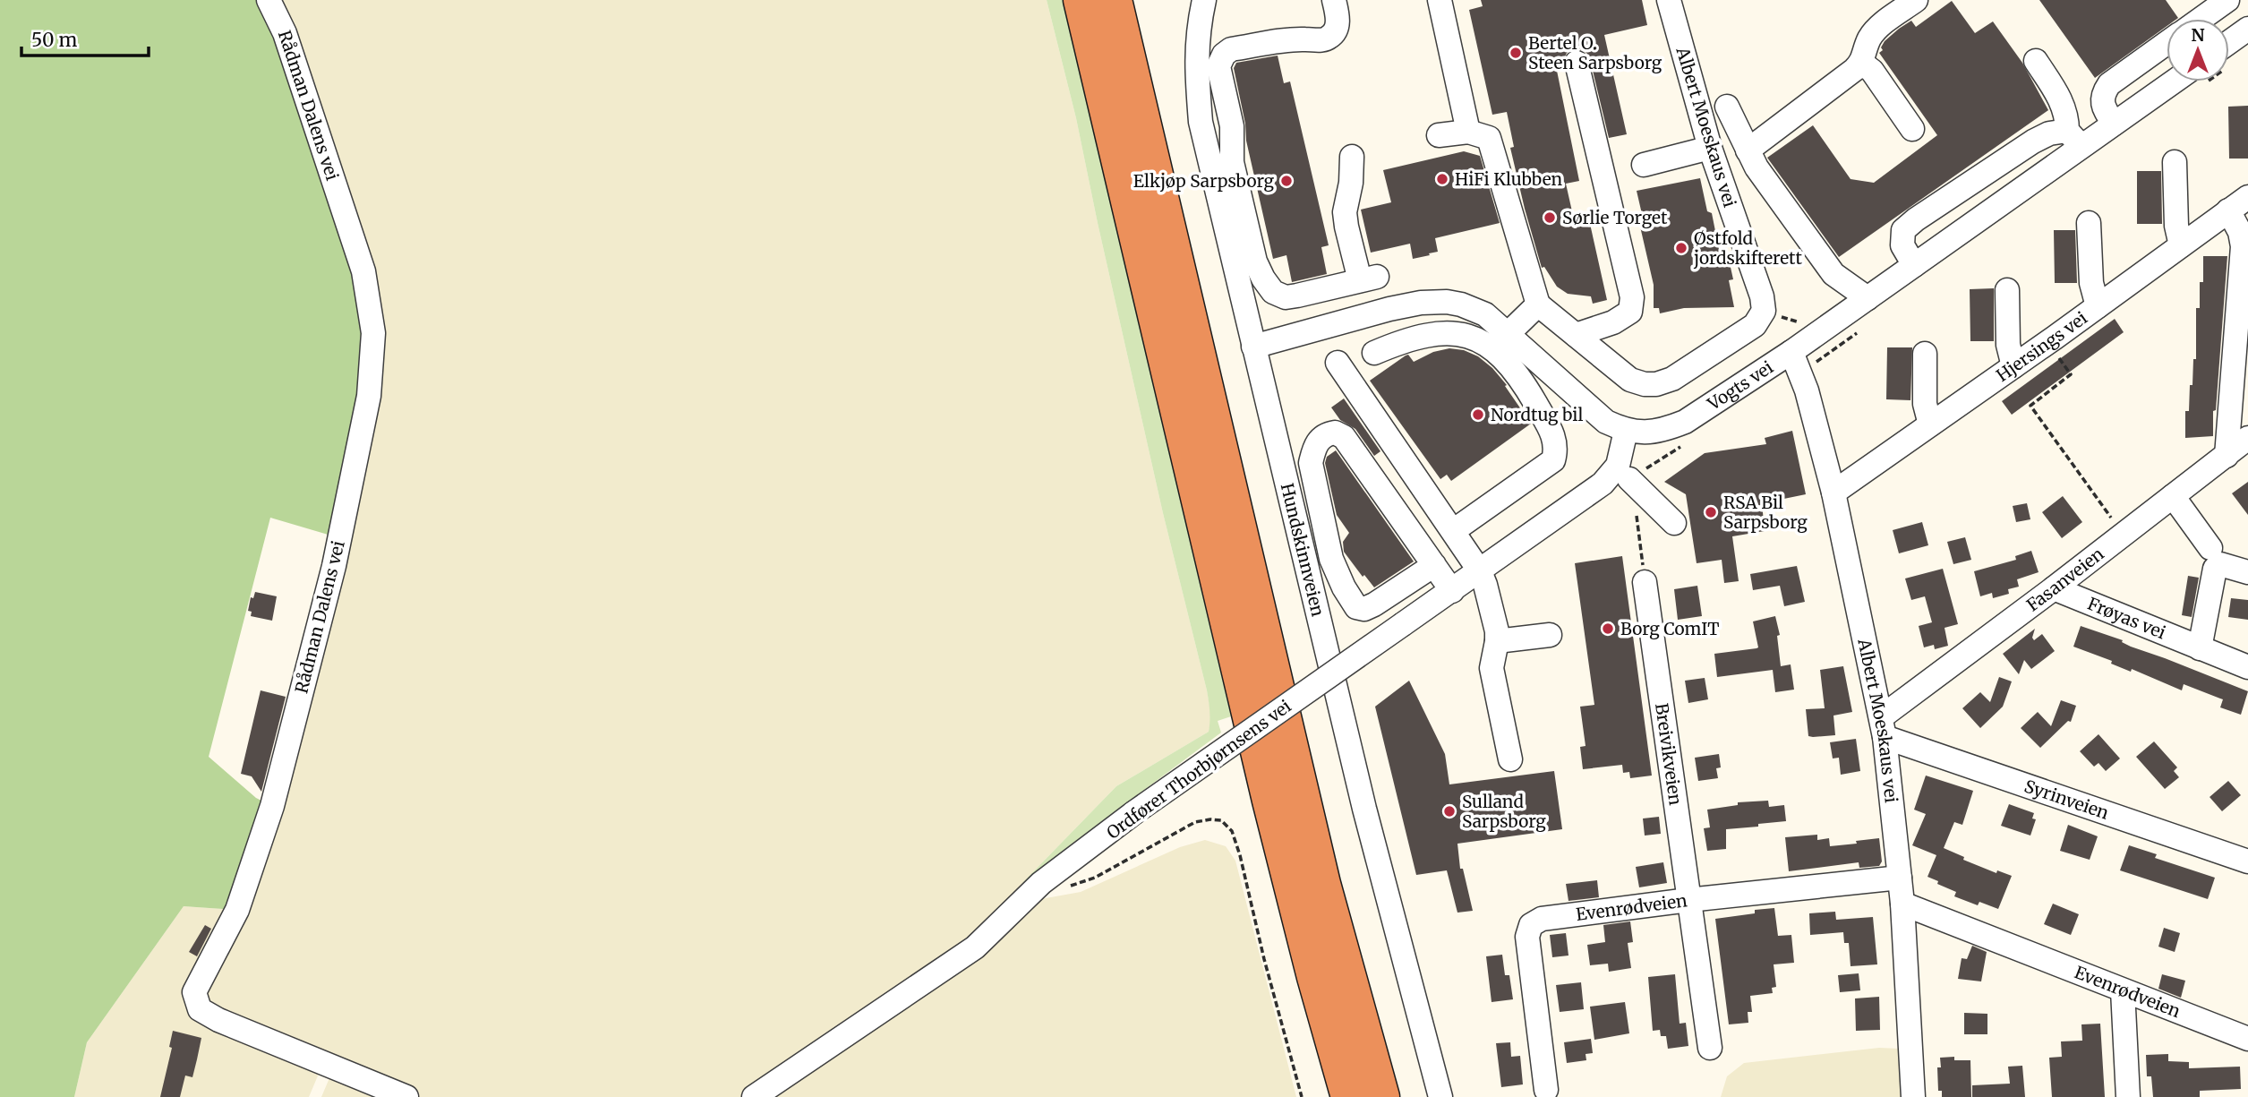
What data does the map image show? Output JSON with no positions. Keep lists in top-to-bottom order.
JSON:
{
  "streets": {
    "street": [
      "Rådman Dalens vei",
      "Albert Moeskaus vei",
      "Hjersings vei",
      "Vogts vei",
      "Hundskinnveien",
      "Fasanveien",
      "Frøyas vei",
      "Breivikveien",
      "Ordfører Thorbjørnsens vei",
      "Syrinveien",
      "Evenrødveien"
    ]
  },
  "crossings": [
    ["Albert Moeskaus vei", "Hjersings vei"],
    ["Albert Moeskaus vei", "Vogts vei"],
    ["Albert Moeskaus vei", "Fasanveien"],
    ["Albert Moeskaus vei", "Syrinveien"],
    ["Albert Moeskaus vei", "Evenrødveien"],
    ["Vogts vei", "Ordfører Thorbjørnsens vei"],
    ["Fasanveien", "Frøyas vei"],
    ["Fasanveien", "Syrinveien"],
    ["Breivikveien", "Evenrødveien"]
  ],
  "places": [
    "Bertel O. Steen Sarpsborg",
    "HiFi Klubben",
    "Elkjøp Sarpsborg",
    "Sørlie Torget",
    "Østfold jordskifterett",
    "Nordtug bil",
    "RSA Bil Sarpsborg",
    "Borg ComIT",
    "Sulland Sarpsborg"
  ],
  "scale_bar": "50 m",
  "north": "top"
}
